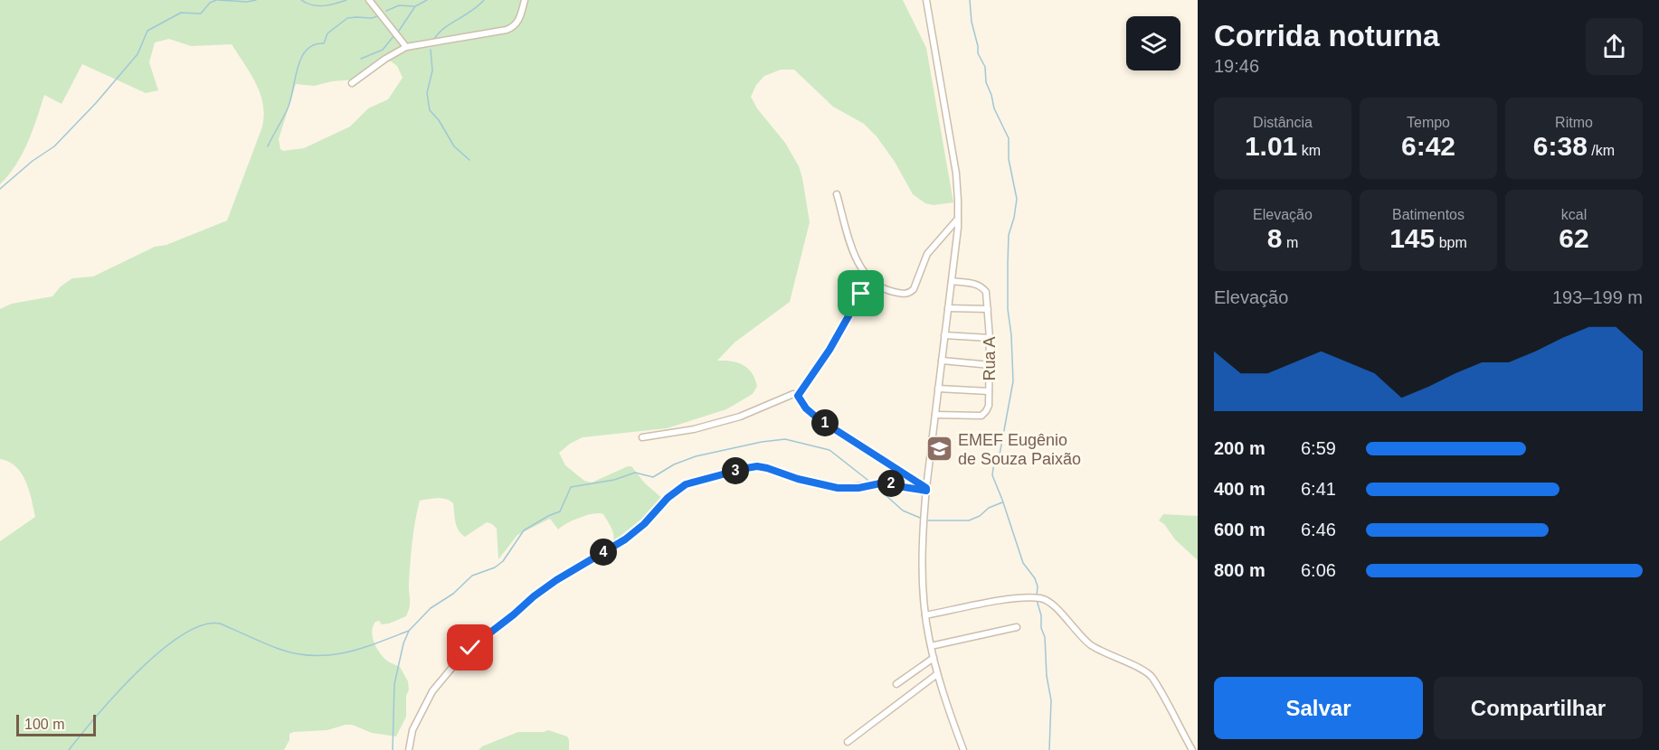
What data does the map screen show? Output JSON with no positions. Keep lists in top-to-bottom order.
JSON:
{
  "streets": {
    "street": ["Rua A"]
  },
  "places": {
    "school or university": ["EMEF Eugênio de Souza Paixão"]
  },
  "scale_bar": "100 m",
  "page": {
    "heading": ["Corrida noturna", "19:46"],
    "stats": [
      ["Distância", "1.01 km"],
      ["Tempo", "6:42"],
      ["Ritmo", "6:38 /km"],
      ["Elevação", "8 m"],
      ["Batimentos", "145 bpm"],
      ["kcal", "62"]
    ],
    "chart": ["Elevação", "193–199 m"],
    "pins": [
      "1",
      "3",
      "2",
      "4"
    ],
    "list": [
      {
        "name": "200 m",
        "note": "6:59"
      },
      {
        "name": "400 m",
        "note": "6:41"
      },
      {
        "name": "600 m",
        "note": "6:46"
      },
      {
        "name": "800 m",
        "note": "6:06"
      }
    ],
    "buttons": ["Salvar", "Compartilhar"],
    "scale": "100 m"
  }
}
